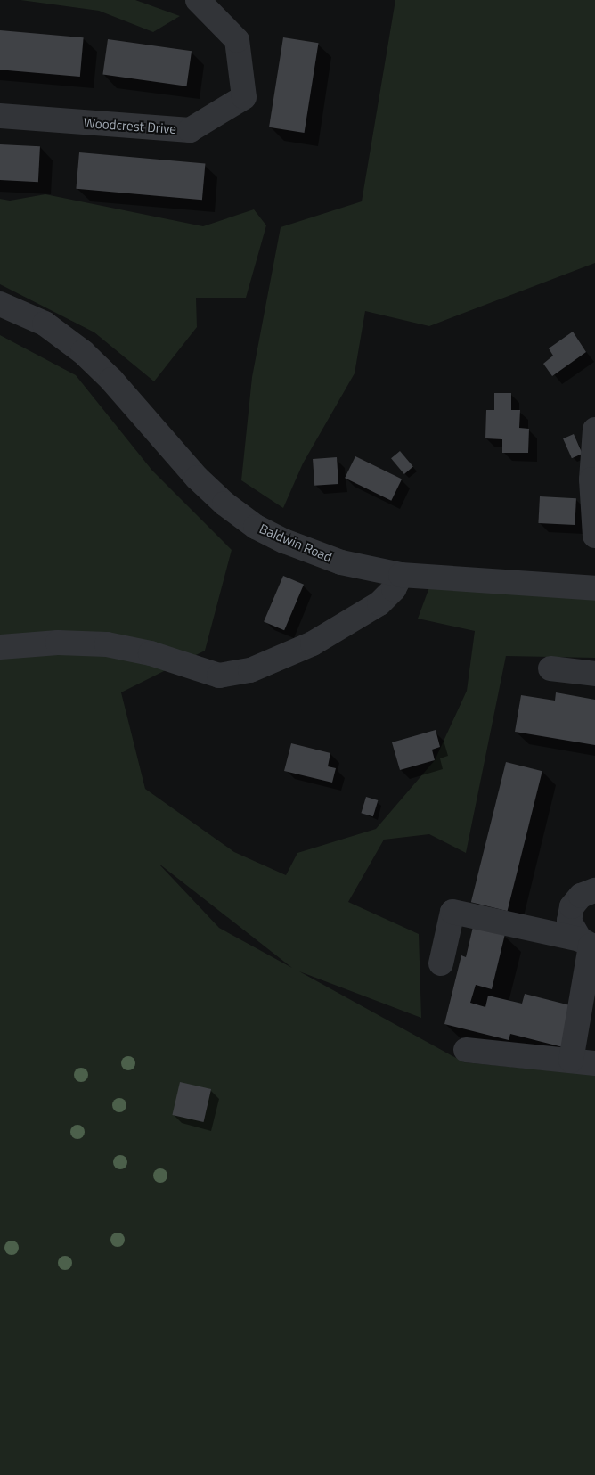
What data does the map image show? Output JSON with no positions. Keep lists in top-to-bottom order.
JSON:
{
  "streets": {
    "street": ["Woodcrest Drive", "Baldwin Road"]
  }
}
